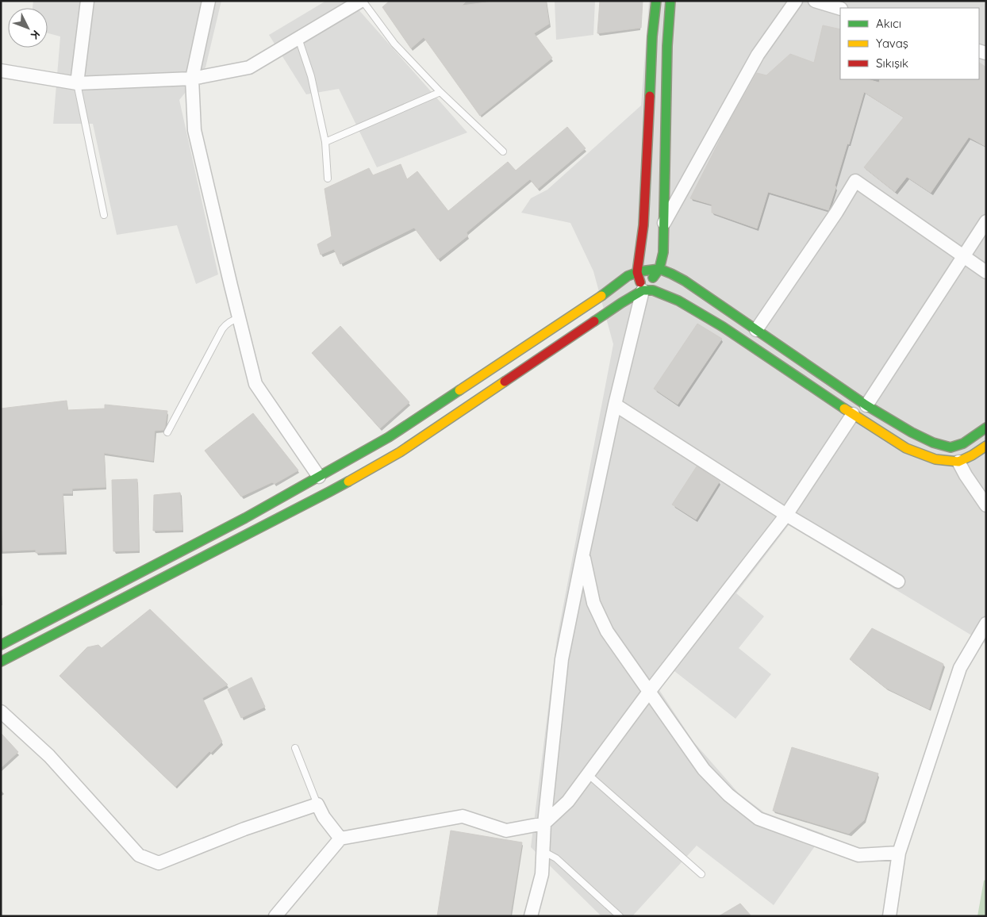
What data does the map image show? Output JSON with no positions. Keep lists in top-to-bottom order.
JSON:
{
  "legend": ["Akıcı", "Yavaş", "Sıkışık"],
  "north": "bottom right"
}
